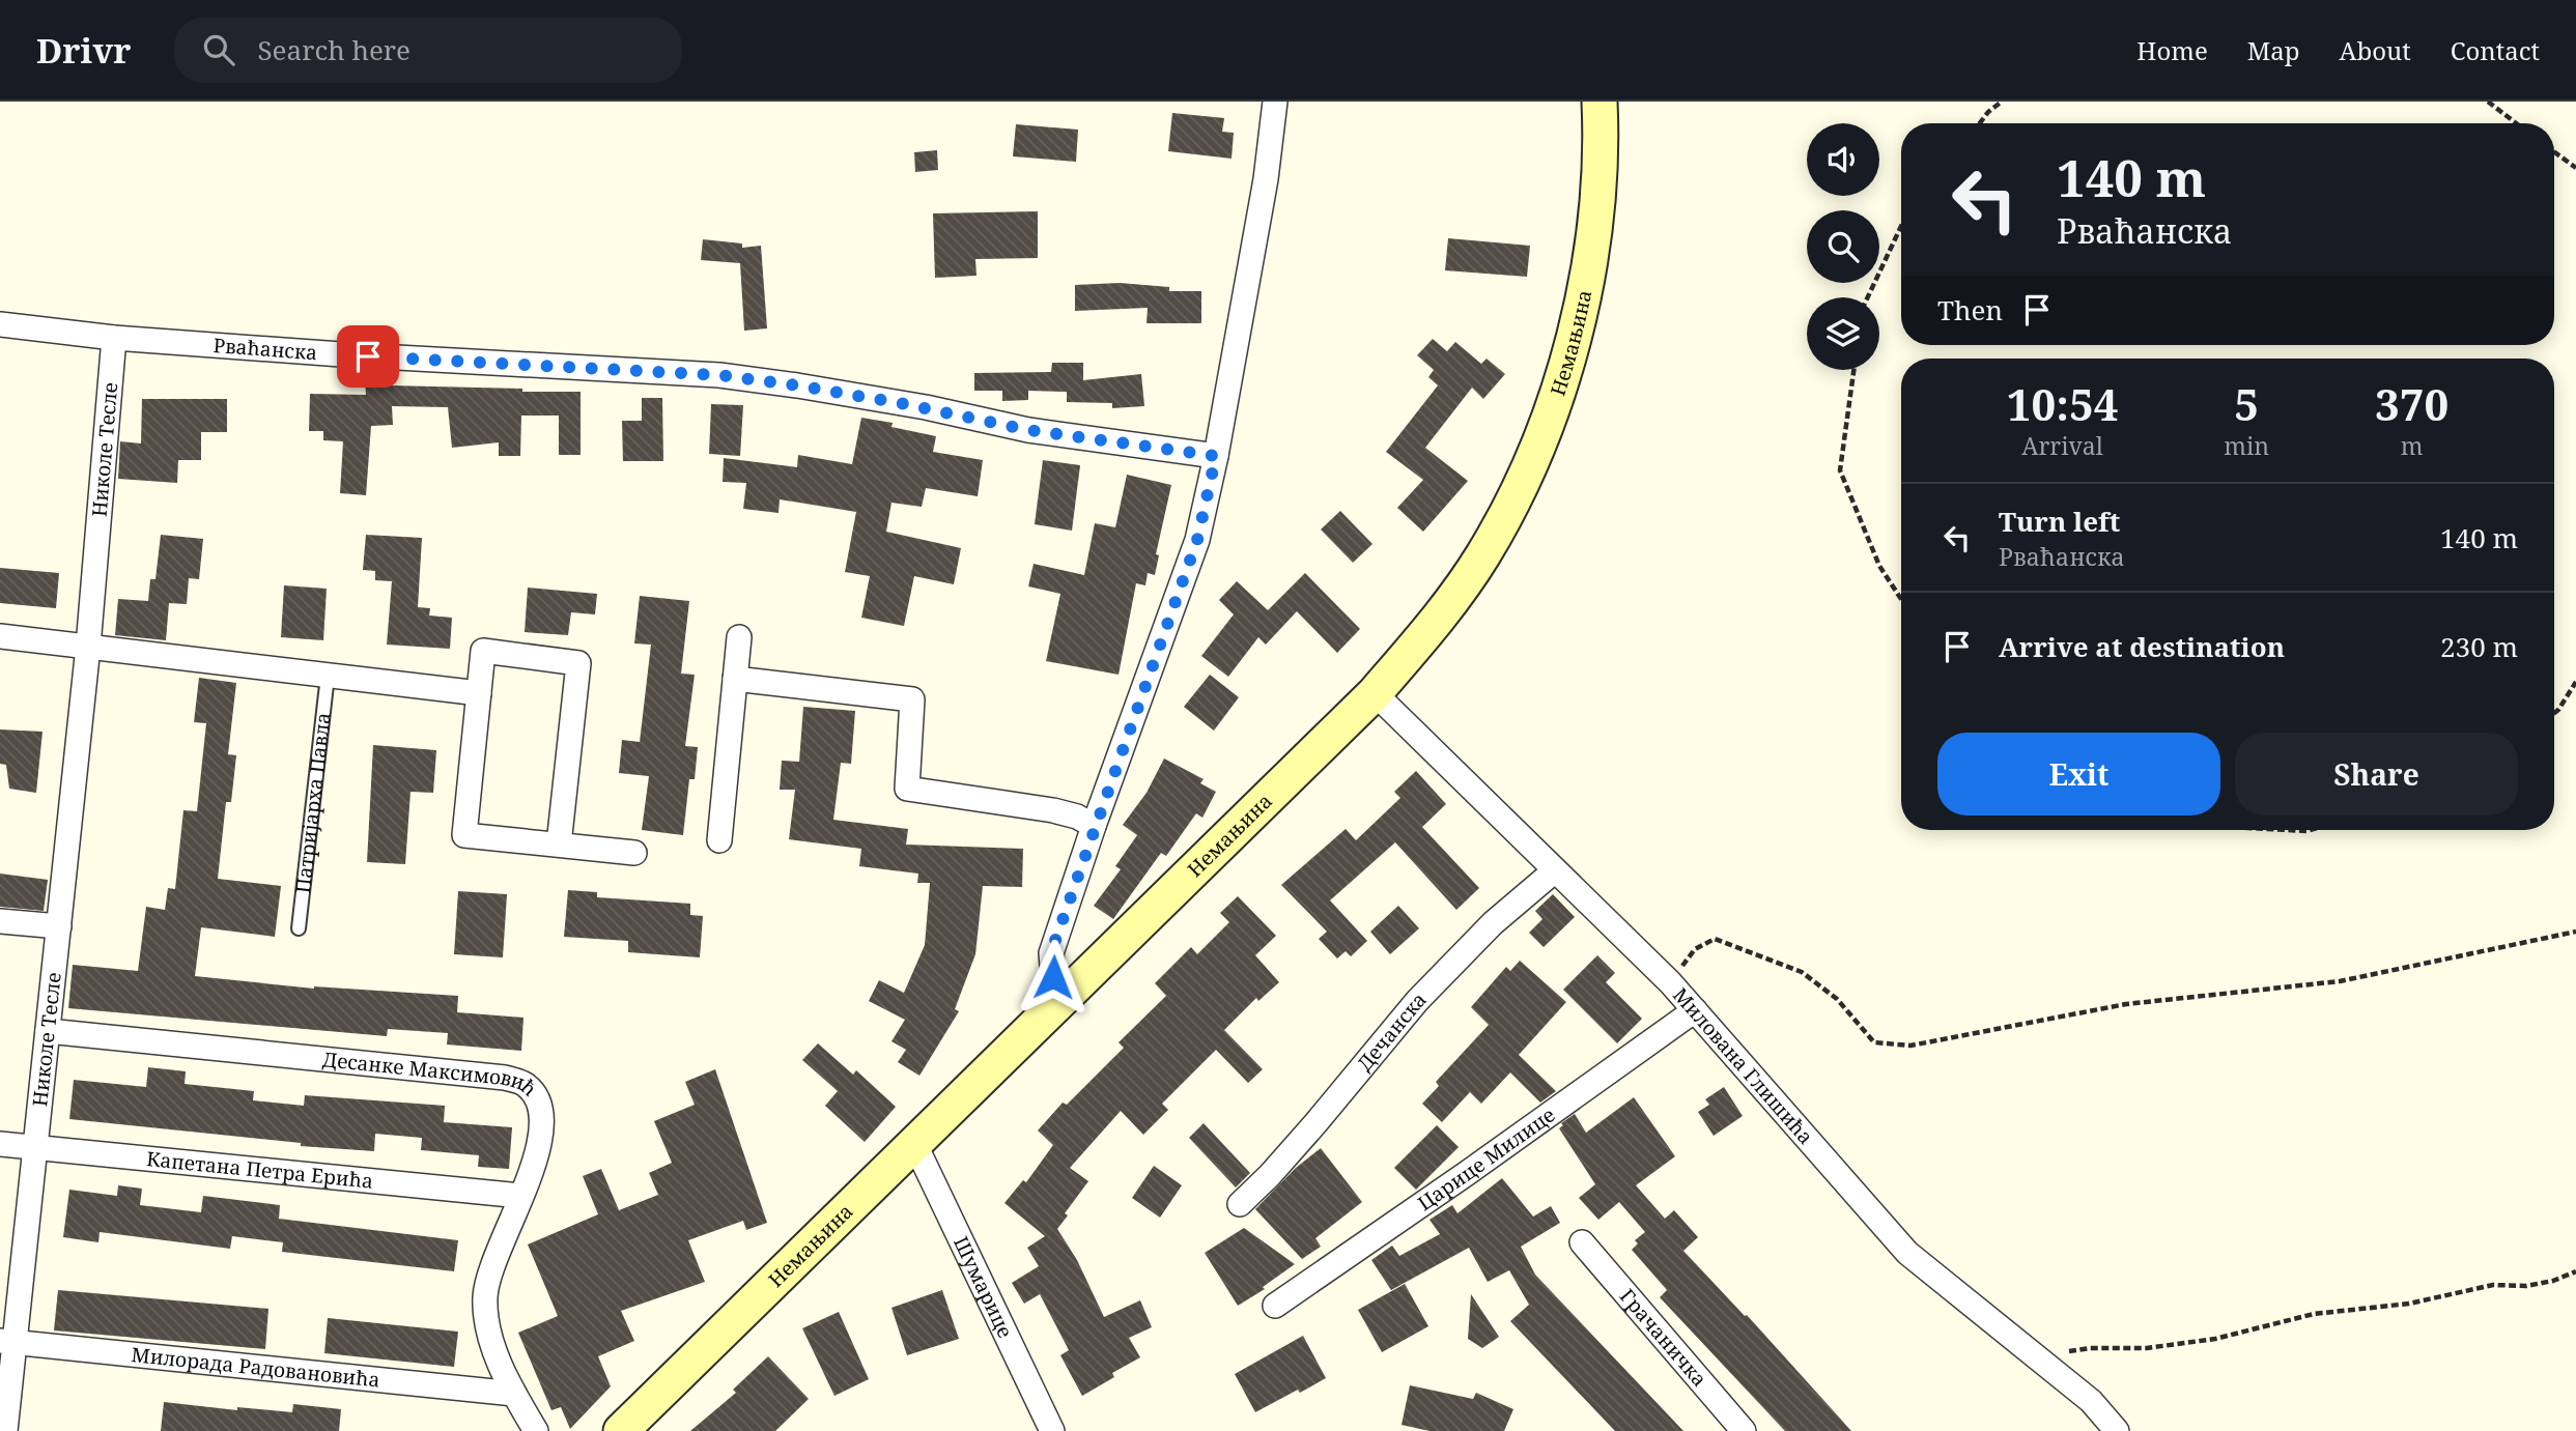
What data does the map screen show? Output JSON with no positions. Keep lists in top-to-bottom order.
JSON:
{
  "streets": {
    "street": [
      "Немањина",
      "Рваћанска",
      "Николе Тесле",
      "Дечанска",
      "Милована Глишића",
      "Десанке Максимовић",
      "Царице Милице",
      "Капетана Петра Ерића",
      "Шумарице",
      "Грачаничка",
      "Милорада Радовановића"
    ],
    "lane": ["Патријарха Павла"]
  },
  "crossings": [
    ["Немањина", "Милована Глишића"],
    ["Немањина", "Шумарице"],
    ["Рваћанска", "Николе Тесле"],
    ["Николе Тесле", "Десанке Максимовић"],
    ["Николе Тесле", "Капетана Петра Ерића"],
    ["Николе Тесле", "Милорада Радовановића"],
    ["Дечанска", "Милована Глишића"],
    ["Милована Глишића", "Царице Милице"],
    ["Десанке Максимовић", "Капетана Петра Ерића"],
    ["Десанке Максимовић", "Милорада Радовановића"]
  ],
  "page": {
    "header": "Drivr",
    "search": "Search here",
    "nav": [
      "Home",
      "Map",
      "About",
      "Contact"
    ],
    "turn": ["140 m", "Рваћанска"],
    "then": "Then",
    "eta": [
      "10:54",
      "Arrival",
      "5",
      "min",
      "370",
      "m"
    ],
    "list": [
      {
        "name": "Turn left",
        "note": "Рваћанска",
        "value": "140 m"
      },
      {
        "name": "Arrive at destination",
        "value": "230 m"
      }
    ],
    "buttons": ["Exit", "Share"]
  }
}
